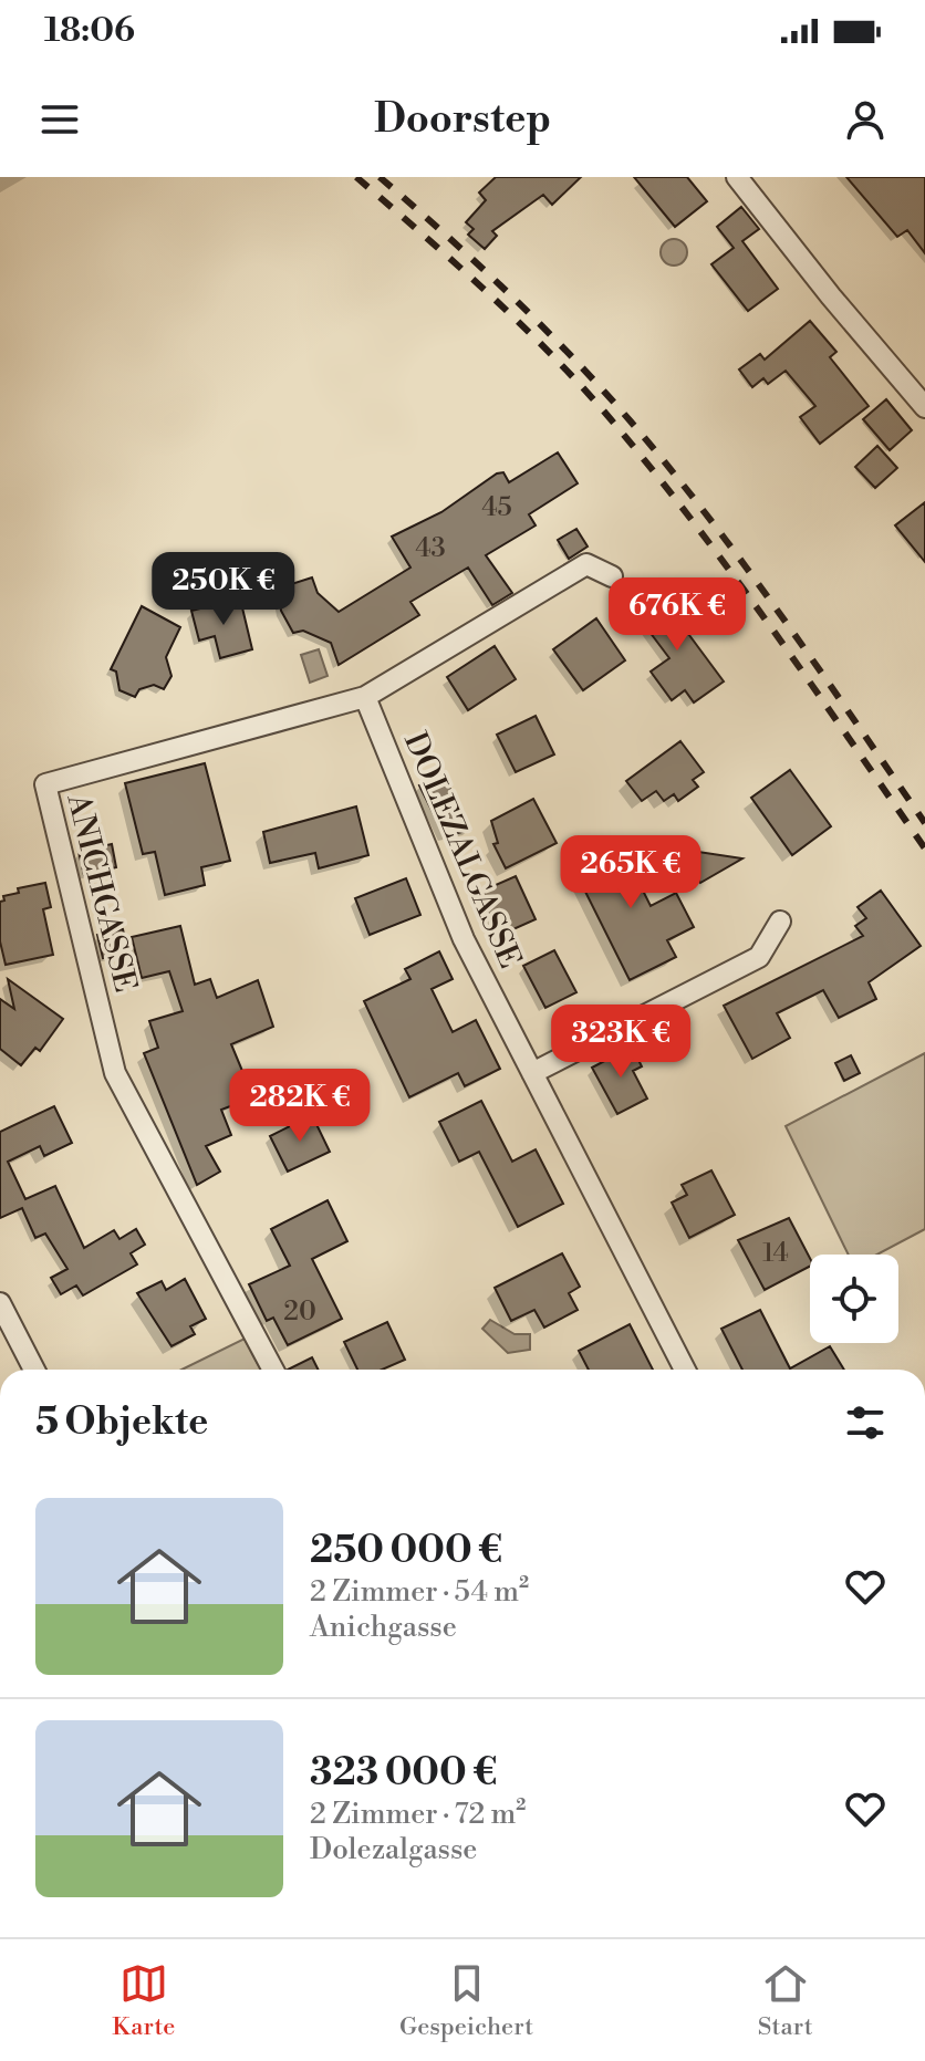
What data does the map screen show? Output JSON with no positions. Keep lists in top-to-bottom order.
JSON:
{
  "streets": {
    "street": ["DOLEZALGASSE", "ANICHGASSE"]
  },
  "crossings": [
    ["DOLEZALGASSE", "ANICHGASSE"]
  ],
  "house_numbers": [
    "45",
    "43",
    "14",
    "20"
  ],
  "page": {
    "status": "18:06",
    "header": "Doorstep",
    "price": [
      "250K €",
      "676K €",
      "265K €",
      "323K €",
      "282K €"
    ],
    "heading": "5 Objekte",
    "list": [
      {
        "name": "250 000 €",
        "note": "2 Zimmer · 54 m² · Anichgasse"
      },
      {
        "name": "323 000 €",
        "note": "2 Zimmer · 72 m² · Dolezalgasse"
      }
    ],
    "tabs": ["Karte", "Gespeichert", "Start"]
  }
}
